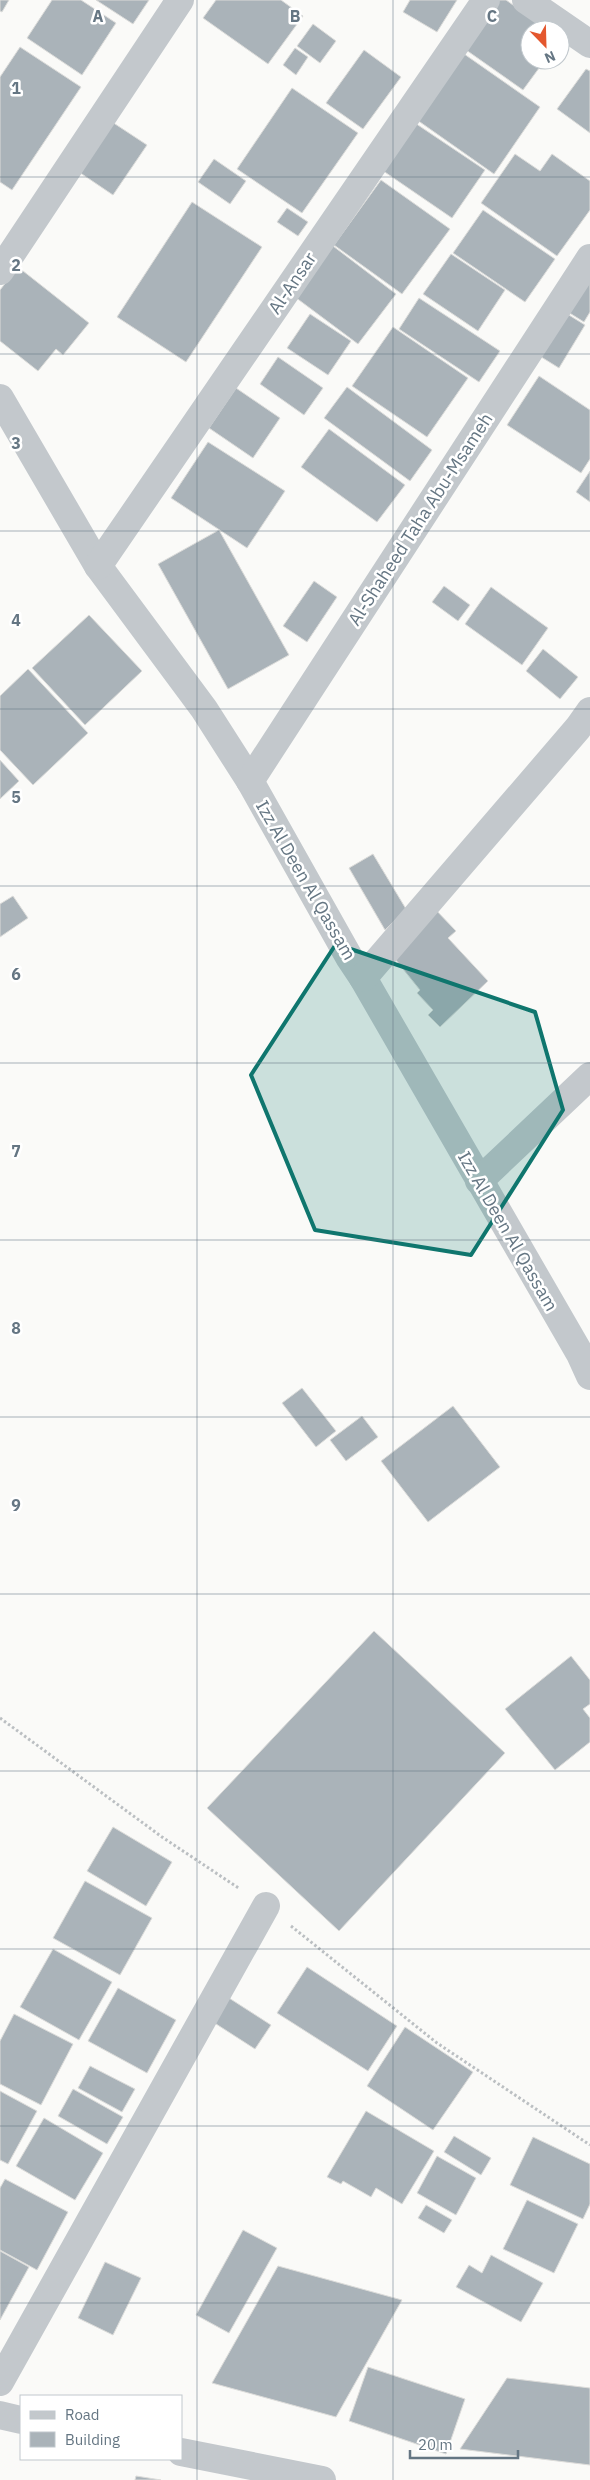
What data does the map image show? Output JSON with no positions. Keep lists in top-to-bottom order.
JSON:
{
  "streets": {
    "street": ["Al-Ansar", "Al-Shaheed Taha Abu-Msameh", "Izz Al Deen Al Qassam"]
  },
  "crossings": [
    ["Al-Ansar", "Izz Al Deen Al Qassam"],
    ["Al-Shaheed Taha Abu-Msameh", "Izz Al Deen Al Qassam"]
  ],
  "legend": ["Road", "Building"],
  "scale_bar": "20 m",
  "north": "bottom right",
  "grid": {
    "columns": ["A", "B", "C"],
    "rows": [
      "1",
      "2",
      "3",
      "4",
      "5",
      "6",
      "7",
      "8",
      "9"
    ]
  }
}
